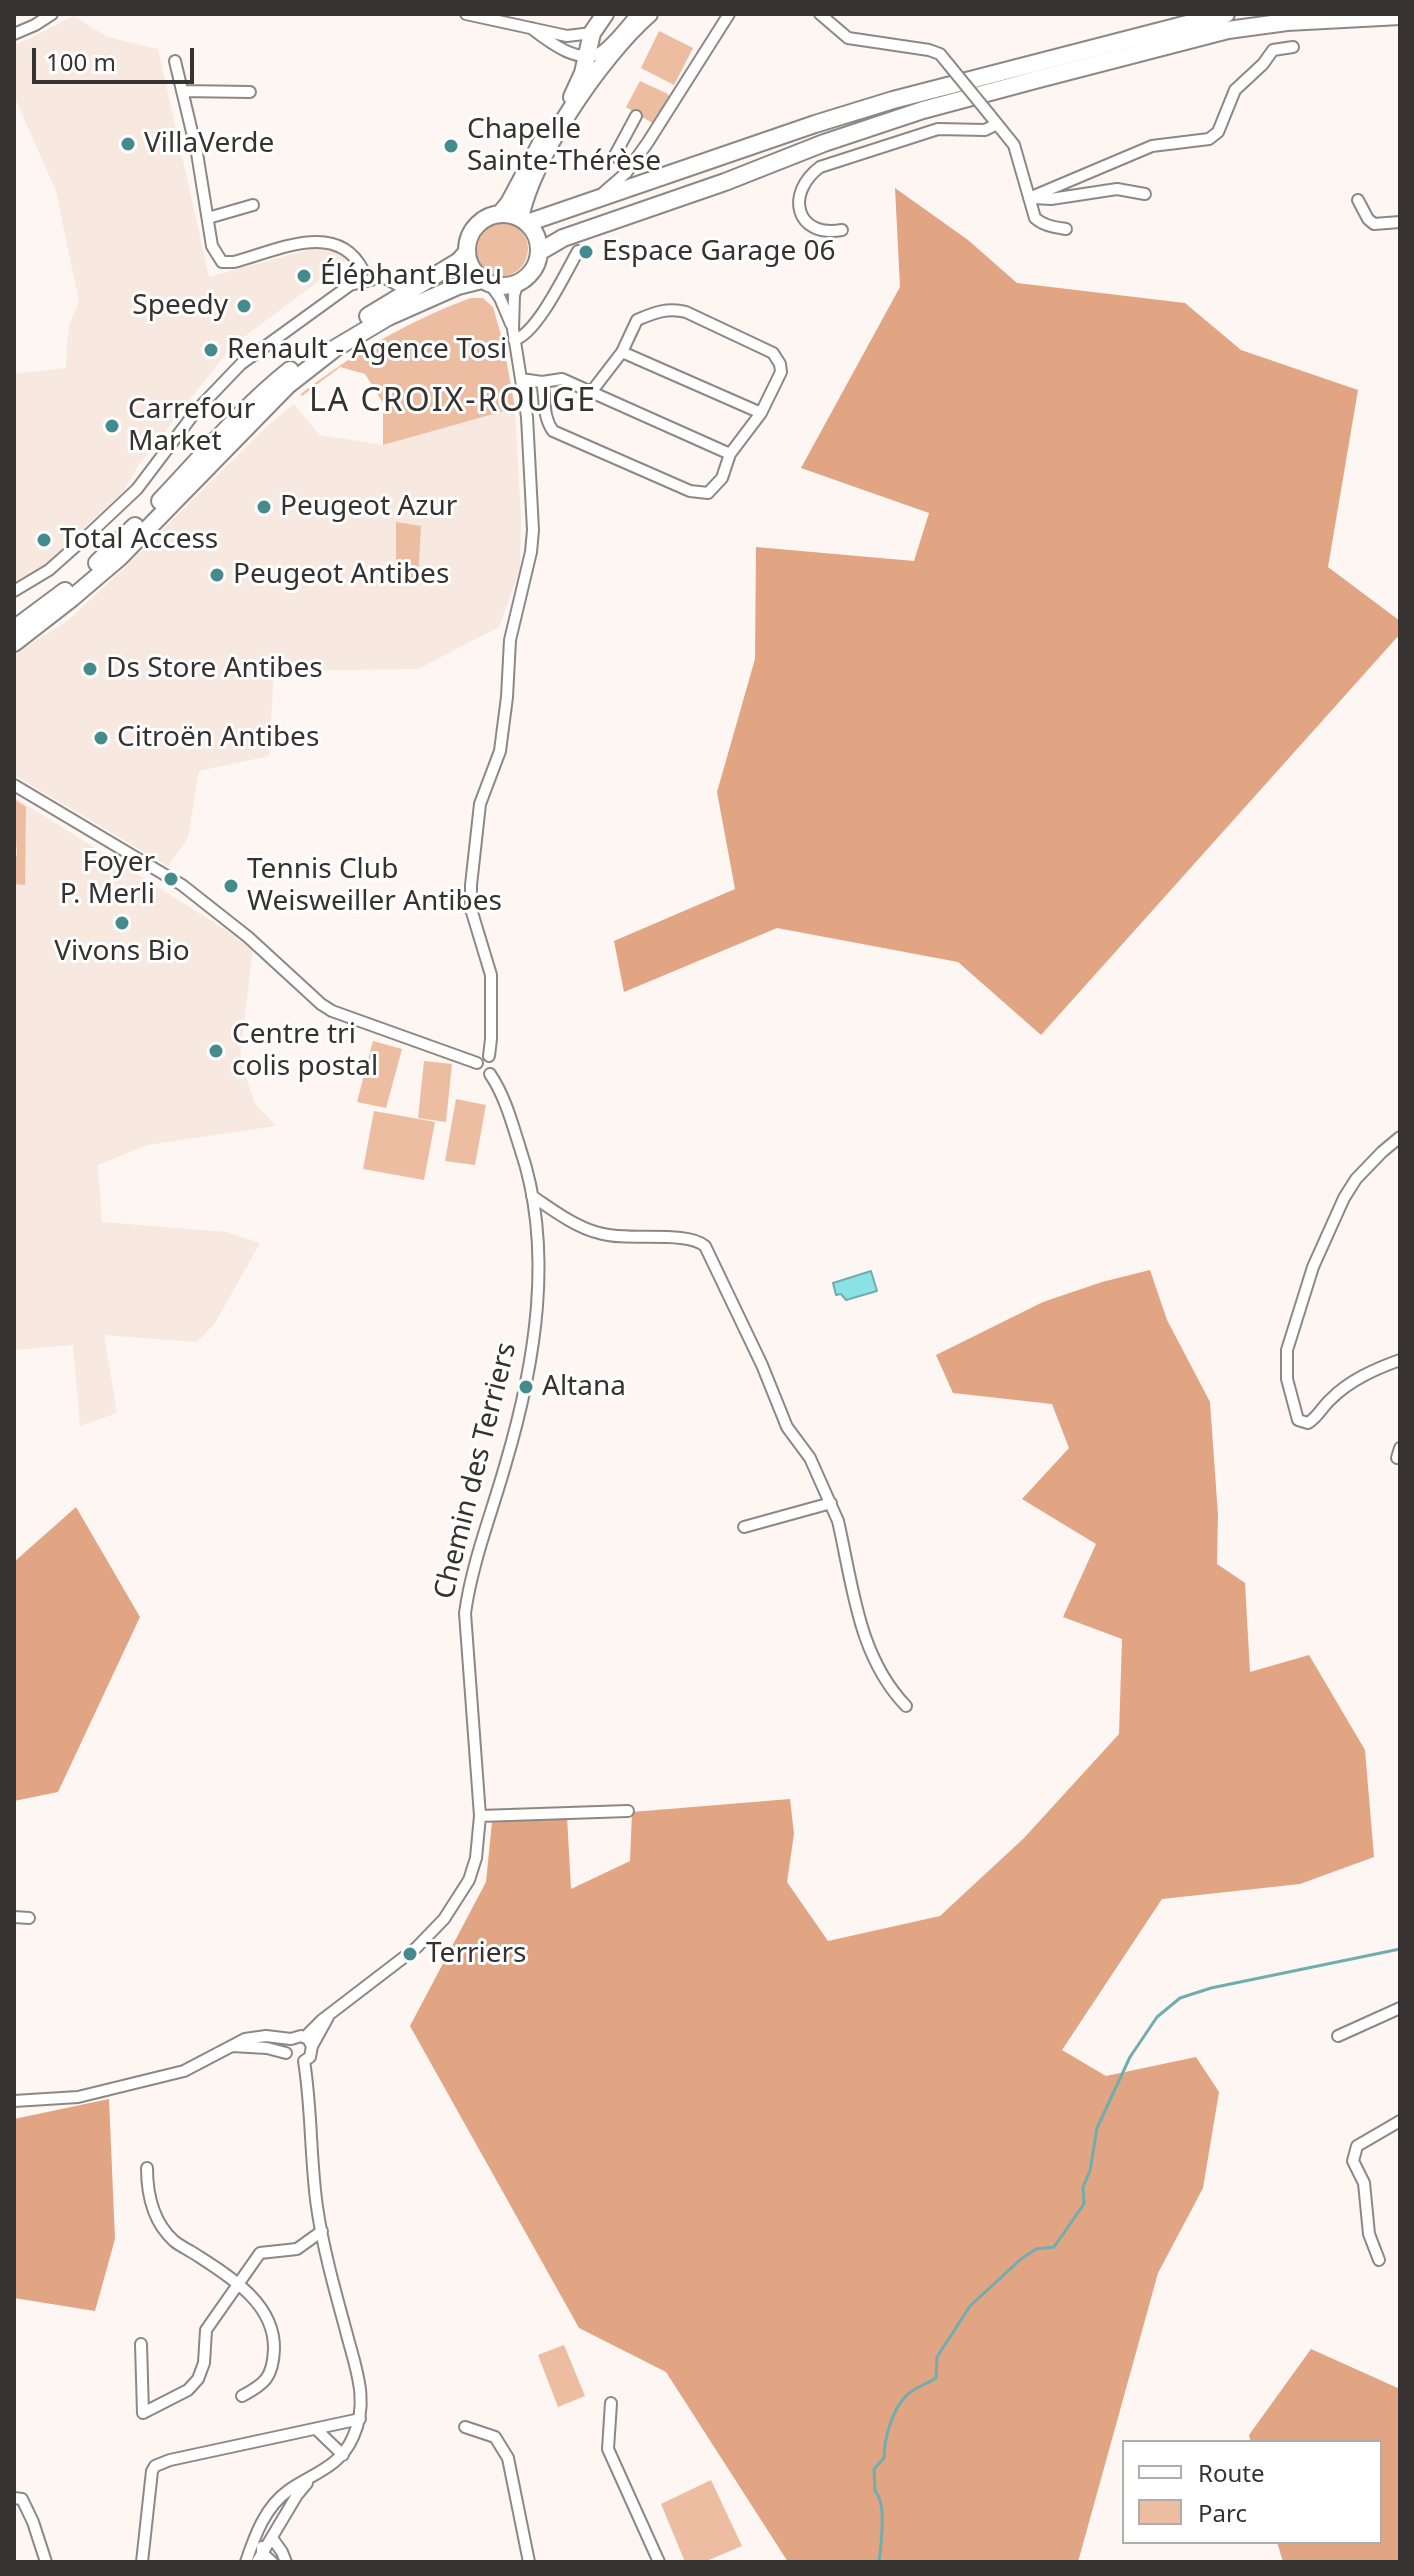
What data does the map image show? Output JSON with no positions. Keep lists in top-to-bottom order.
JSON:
{
  "streets": {
    "street": ["Chemin des Terriers"]
  },
  "districts": ["LA CROIX-ROUGE"],
  "places": [
    "VillaVerde",
    "Chapelle Sainte-Thérèse",
    "Espace Garage 06",
    "Éléphant Bleu",
    "Speedy",
    "Renault - Agence Tosi",
    "Carrefour Market",
    "Peugeot Azur",
    "Total Access",
    "Peugeot Antibes",
    "Ds Store Antibes",
    "Citroën Antibes",
    "Foyer P. Merli",
    "Tennis Club Weisweiller Antibes",
    "Vivons Bio",
    "Centre tri colis postal",
    "Altana",
    "Terriers"
  ],
  "legend": ["Route", "Parc"],
  "scale_bar": "100 m"
}
